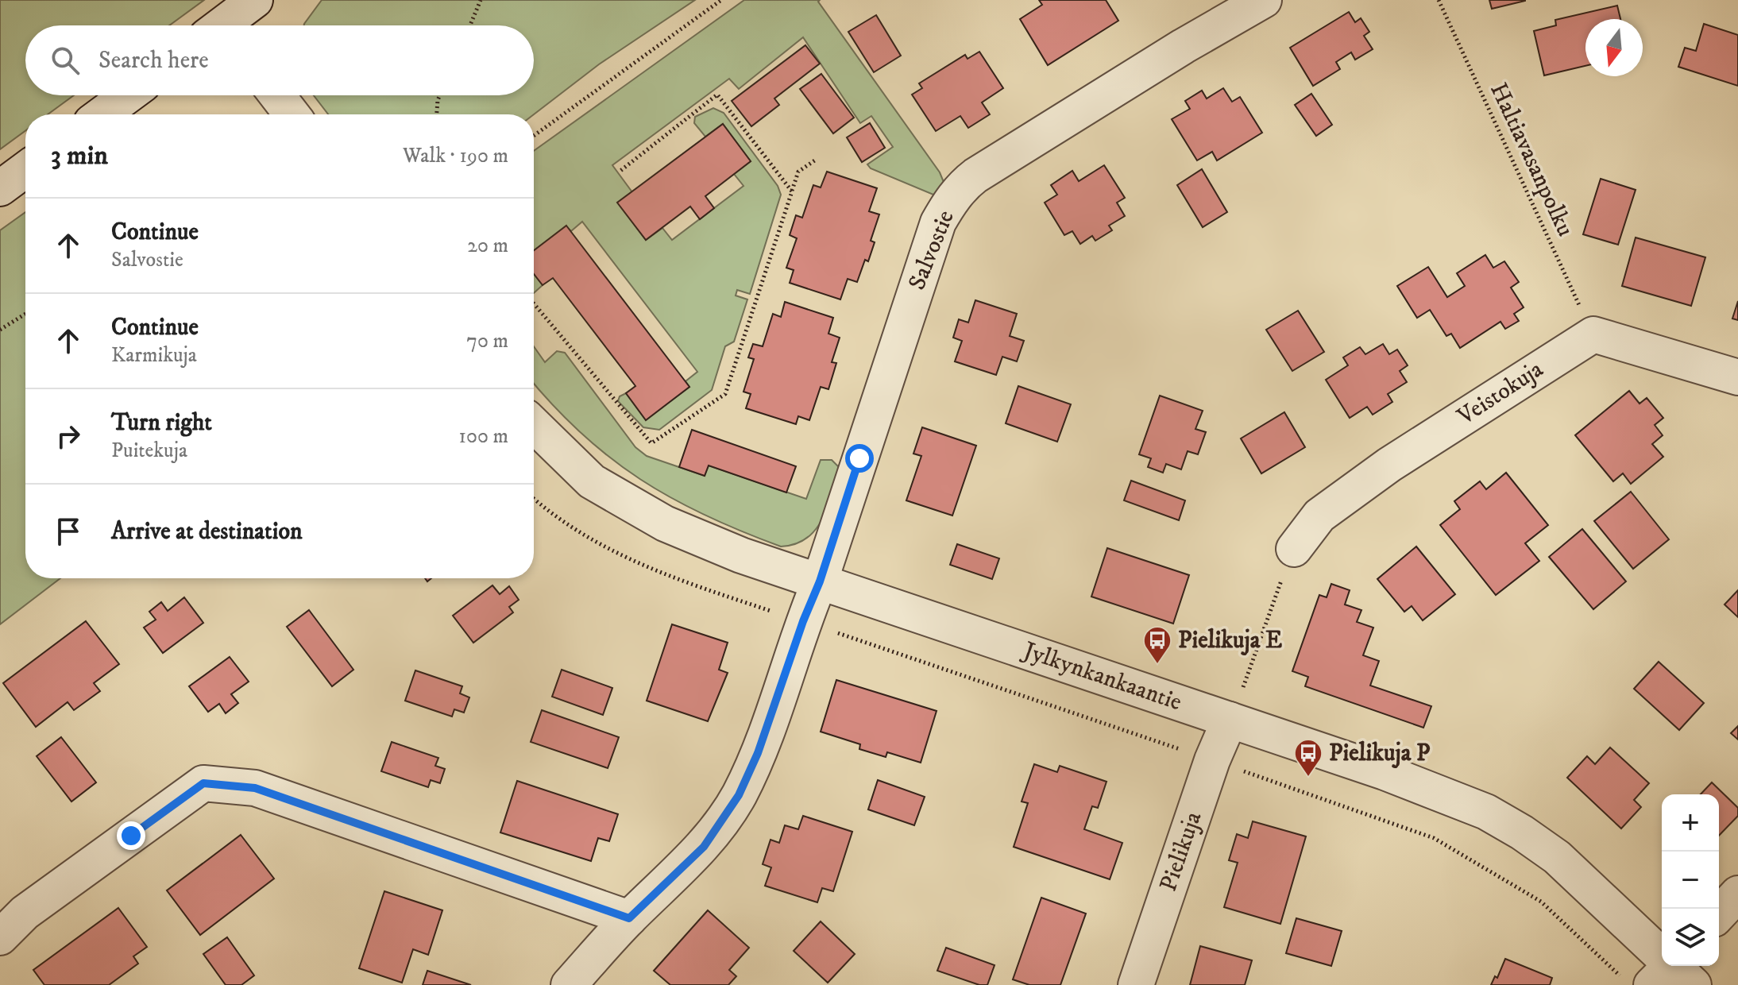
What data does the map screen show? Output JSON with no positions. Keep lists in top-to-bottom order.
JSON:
{
  "streets": {
    "street": [
      "Salvostie",
      "Veistokuja",
      "Jylkynkankaantie",
      "Pielikuja"
    ],
    "path": ["Haltiavasanpolku"]
  },
  "crossings": [
    ["Haltiavasanpolku", "Veistokuja"],
    ["Salvostie", "Jylkynkankaantie"],
    ["Jylkynkankaantie", "Pielikuja"]
  ],
  "places": {
    "bus stop": ["Pielikuja E", "Pielikuja P"]
  },
  "north": "bottom",
  "page": {
    "search": "Search here",
    "heading": ["3 min", "Walk · 190 m"],
    "list": [
      ["Continue", "Salvostie", "20 m"],
      ["Continue", "Karmikuja", "70 m"],
      ["Turn right", "Puitekuja", "100 m"],
      "Arrive at destination"
    ],
    "map_buttons": ["+", "−"]
  }
}
